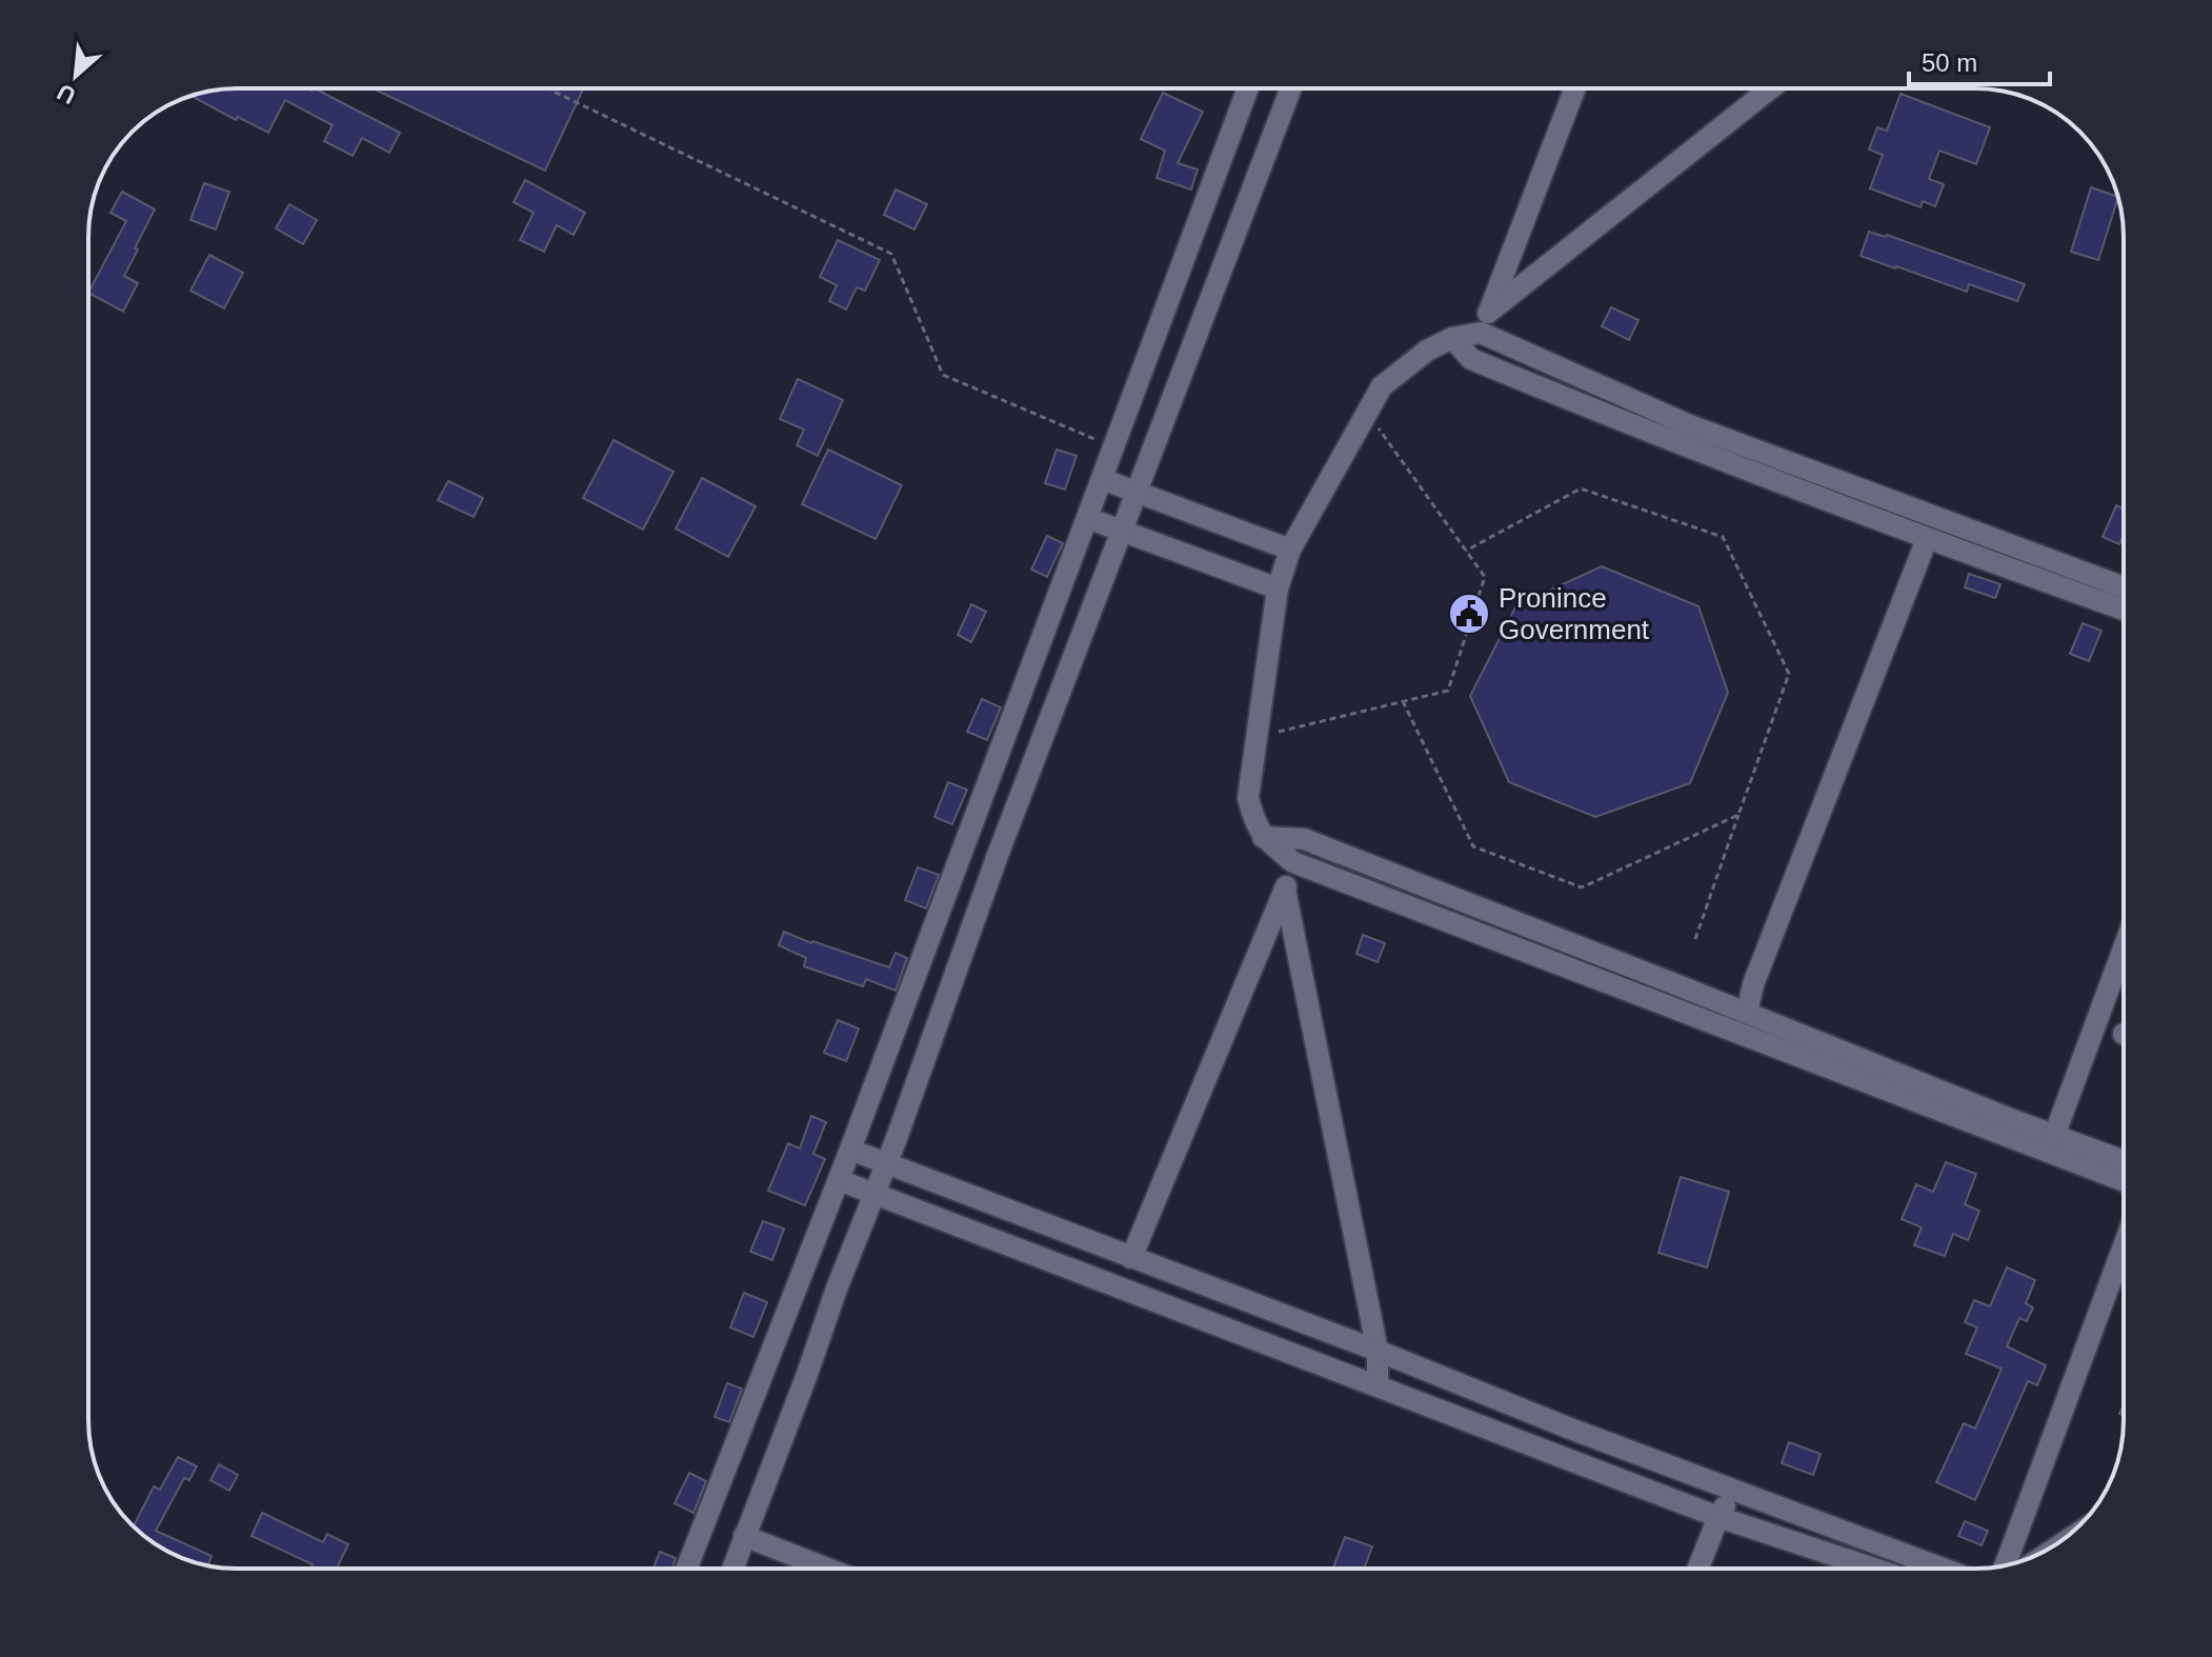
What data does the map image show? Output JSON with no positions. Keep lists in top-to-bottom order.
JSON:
{
  "places": {
    "public building": ["Pronince Government"]
  },
  "scale_bar": "50 m",
  "north": "bottom left"
}
